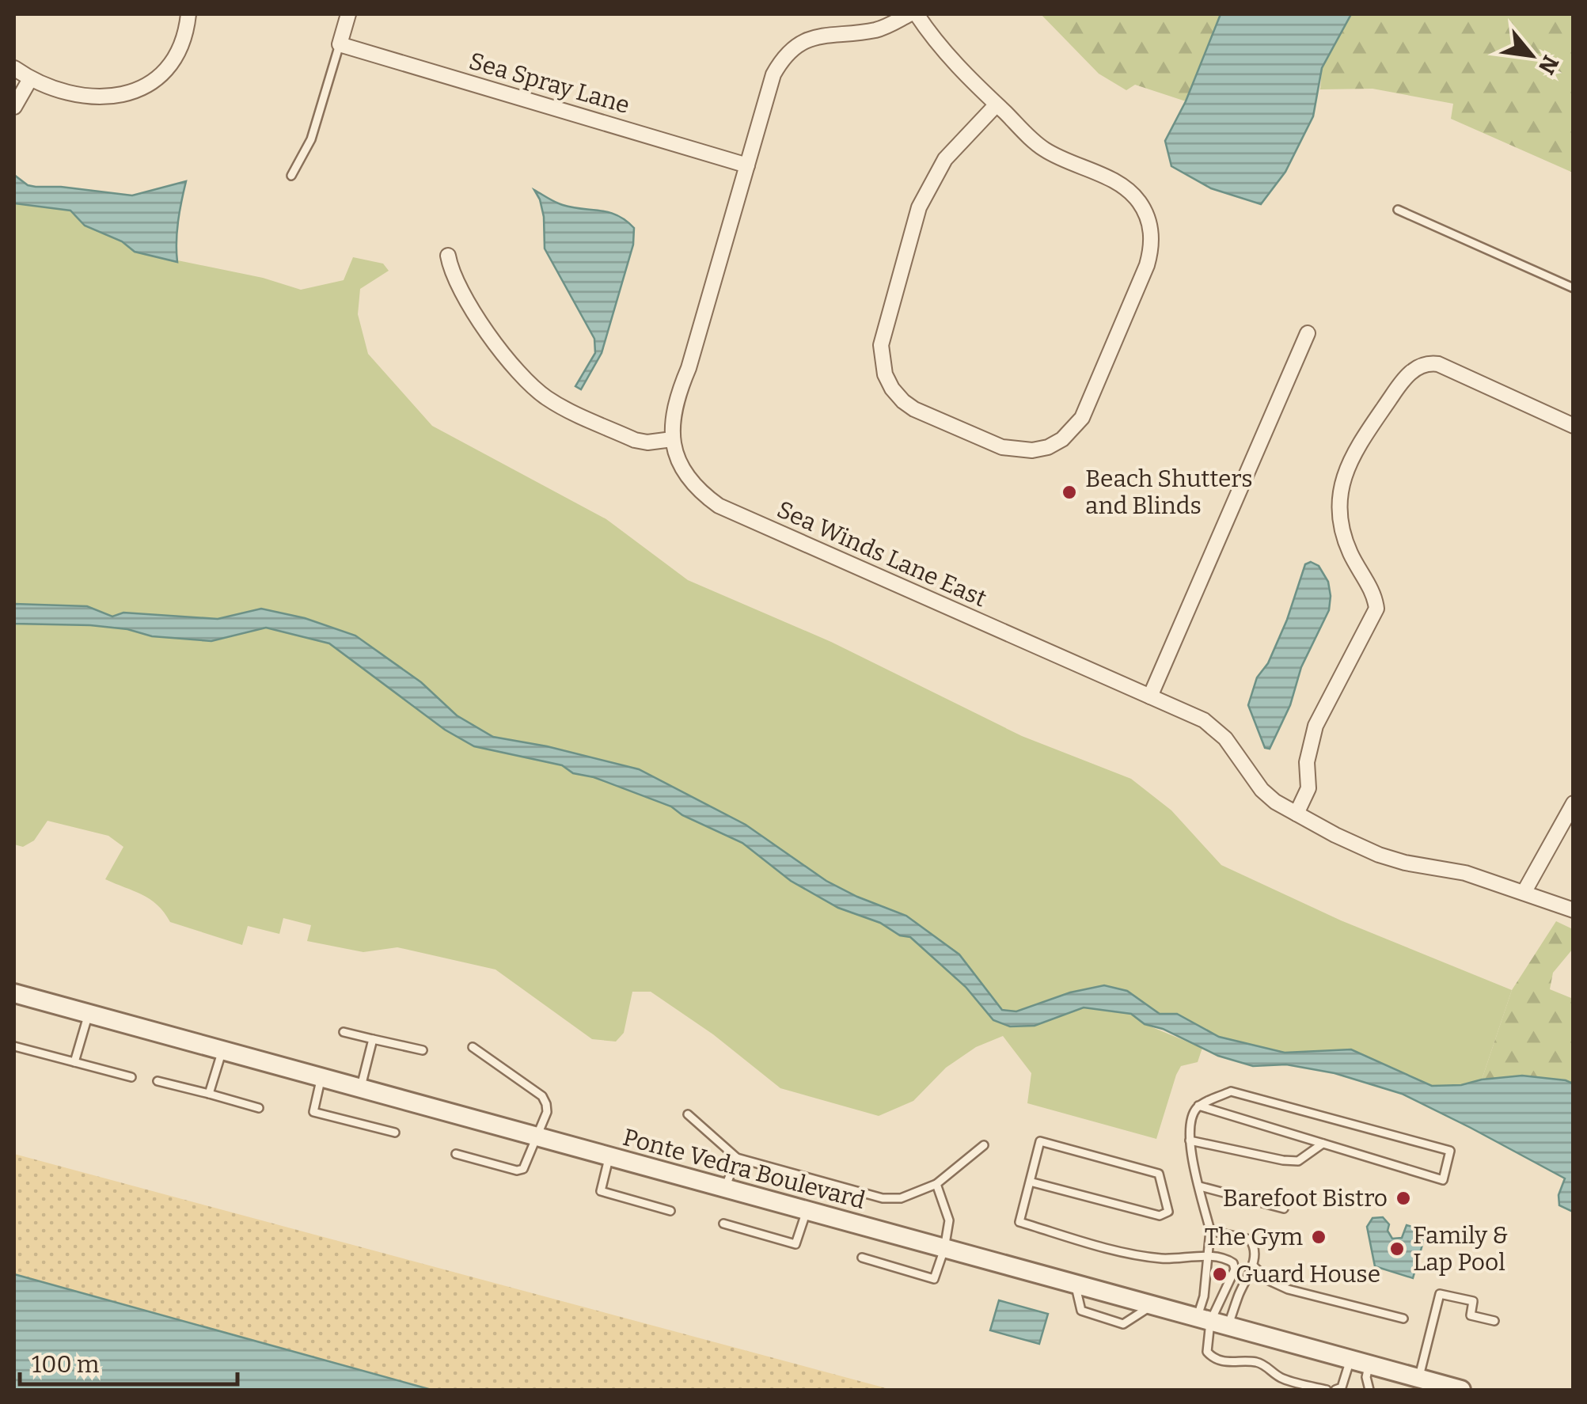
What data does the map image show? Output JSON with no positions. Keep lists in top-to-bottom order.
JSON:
{
  "streets": {
    "street": ["Sea Spray Lane", "Sea Winds Lane East", "Ponte Vedra Boulevard"]
  },
  "crossings": [
    ["Sea Spray Lane", "Sea Winds Lane East"]
  ],
  "places": [
    "Beach Shutters and Blinds",
    "Barefoot Bistro",
    "The Gym",
    "Family & Lap Pool",
    "Guard House"
  ],
  "scale_bar": "100 m",
  "north": "bottom right"
}
